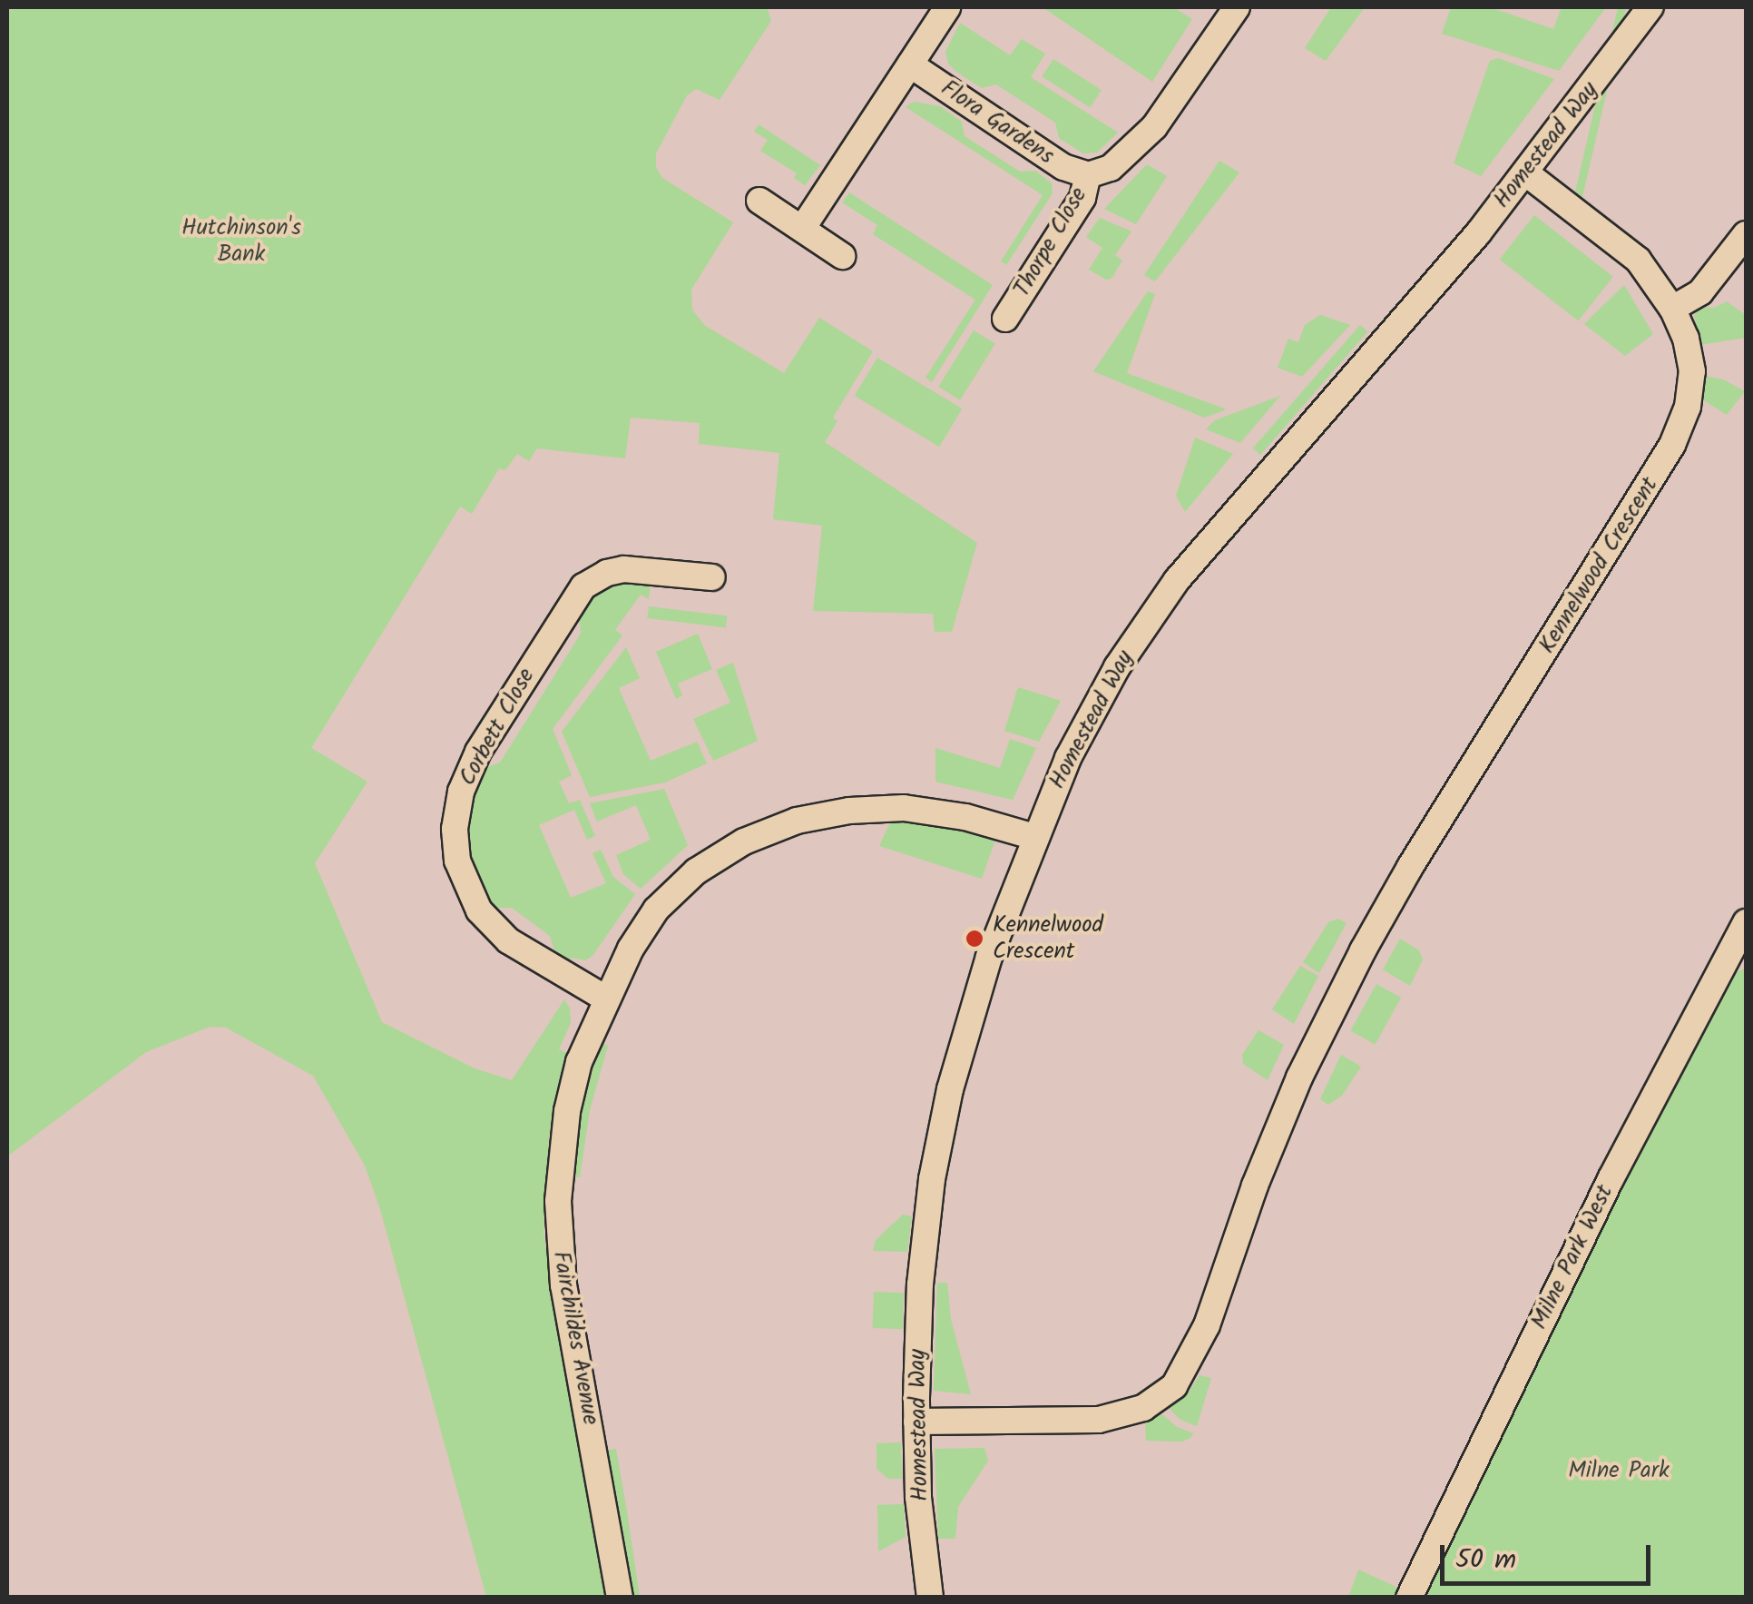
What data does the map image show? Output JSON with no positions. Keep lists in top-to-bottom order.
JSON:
{
  "streets": {
    "street": [
      "Flora Gardens",
      "Homestead Way",
      "Thorpe Close",
      "Kennelwood Crescent",
      "Corbett Close",
      "Milne Park West",
      "Fairchildes Avenue"
    ]
  },
  "crossings": [
    ["Flora Gardens", "Thorpe Close"],
    ["Homestead Way", "Kennelwood Crescent"],
    ["Homestead Way", "Fairchildes Avenue"],
    ["Corbett Close", "Fairchildes Avenue"]
  ],
  "parks": ["Hutchinson's Bank", "Milne Park"],
  "places": ["Kennelwood Crescent"],
  "scale_bar": "50 m"
}
